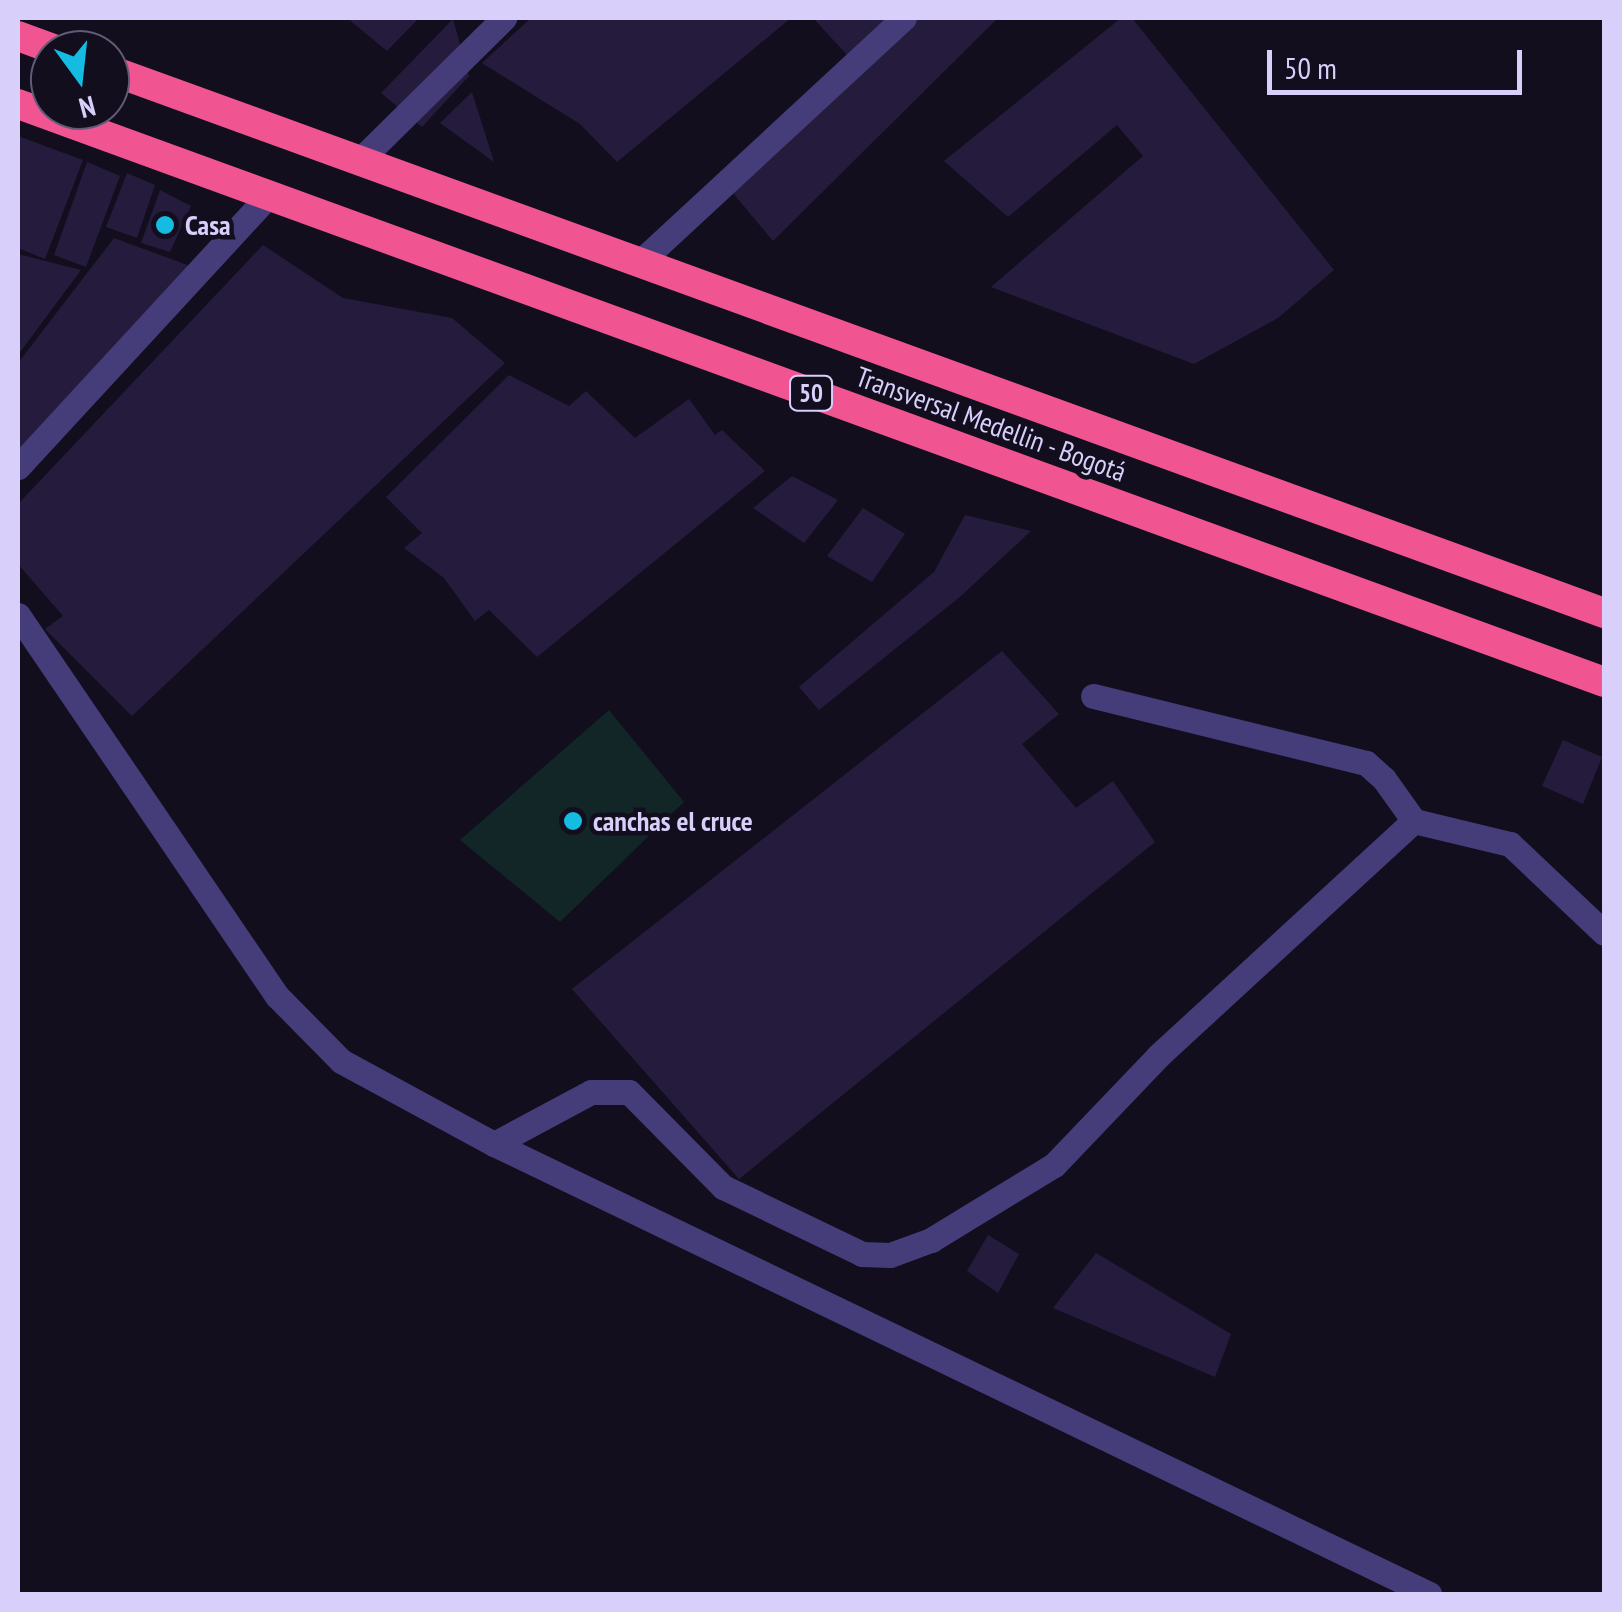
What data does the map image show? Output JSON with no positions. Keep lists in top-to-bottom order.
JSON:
{
  "streets": {
    "highway": ["50", "Transversal Medellin - Bogotá"]
  },
  "places": ["Casa", "canchas el cruce"],
  "scale_bar": "50 m",
  "north": "bottom"
}
